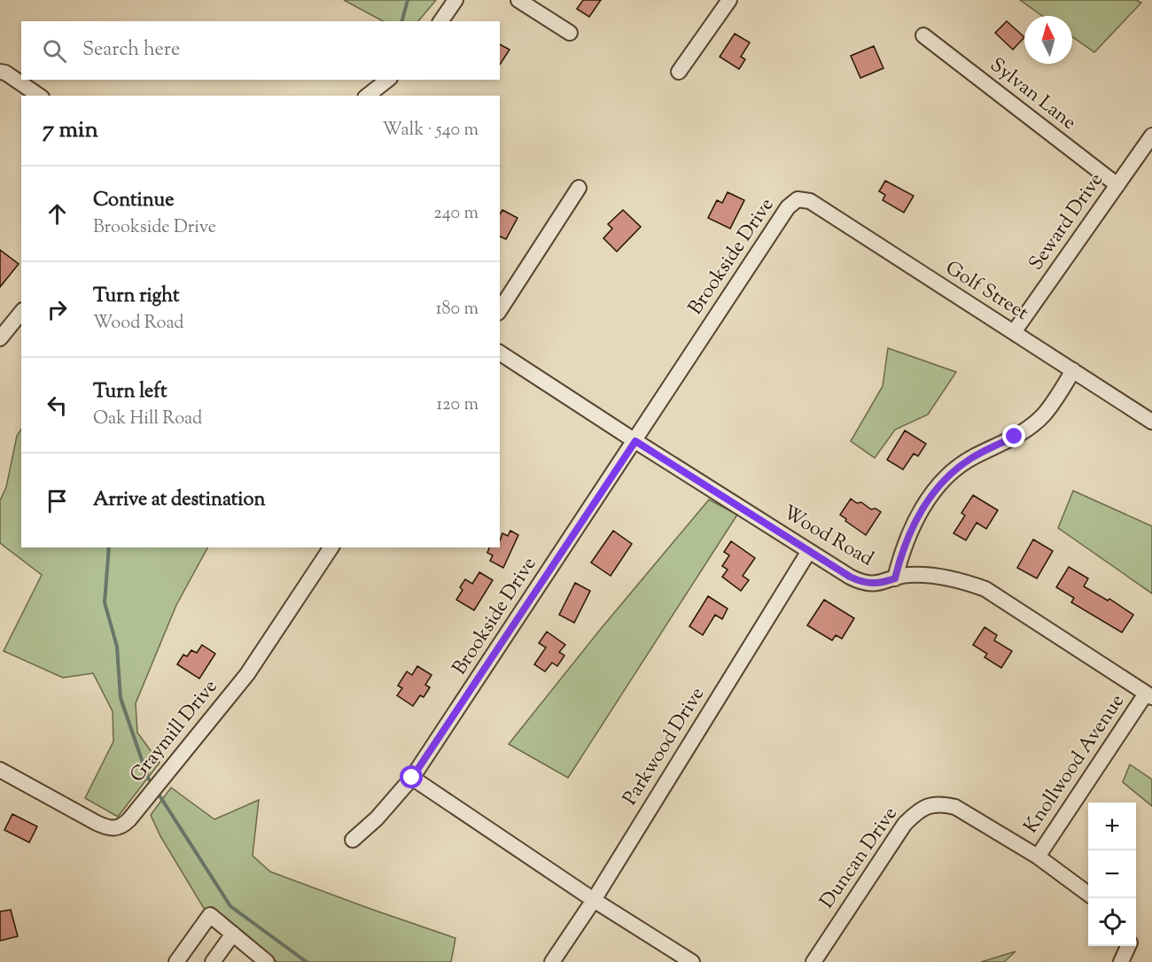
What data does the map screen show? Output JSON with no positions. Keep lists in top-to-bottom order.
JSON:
{
  "streets": {
    "street": [
      "Sylvan Lane",
      "Seward Drive",
      "Brookside Drive",
      "Golf Street",
      "Wood Road",
      "Graymill Drive",
      "Parkwood Drive",
      "Knollwood Avenue",
      "Duncan Drive"
    ]
  },
  "crossings": [
    ["Sylvan Lane", "Seward Drive"],
    ["Seward Drive", "Golf Street"],
    ["Brookside Drive", "Golf Street"],
    ["Brookside Drive", "Wood Road"],
    ["Wood Road", "Parkwood Drive"],
    ["Wood Road", "Knollwood Avenue"],
    ["Knollwood Avenue", "Duncan Drive"]
  ],
  "north": "top",
  "page": {
    "search": "Search here",
    "heading": ["7 min", "Walk · 540 m"],
    "list": [
      ["Continue", "Brookside Drive", "240 m"],
      ["Turn right", "Wood Road", "180 m"],
      ["Turn left", "Oak Hill Road", "120 m"],
      "Arrive at destination"
    ],
    "map_buttons": ["+", "−"]
  }
}
